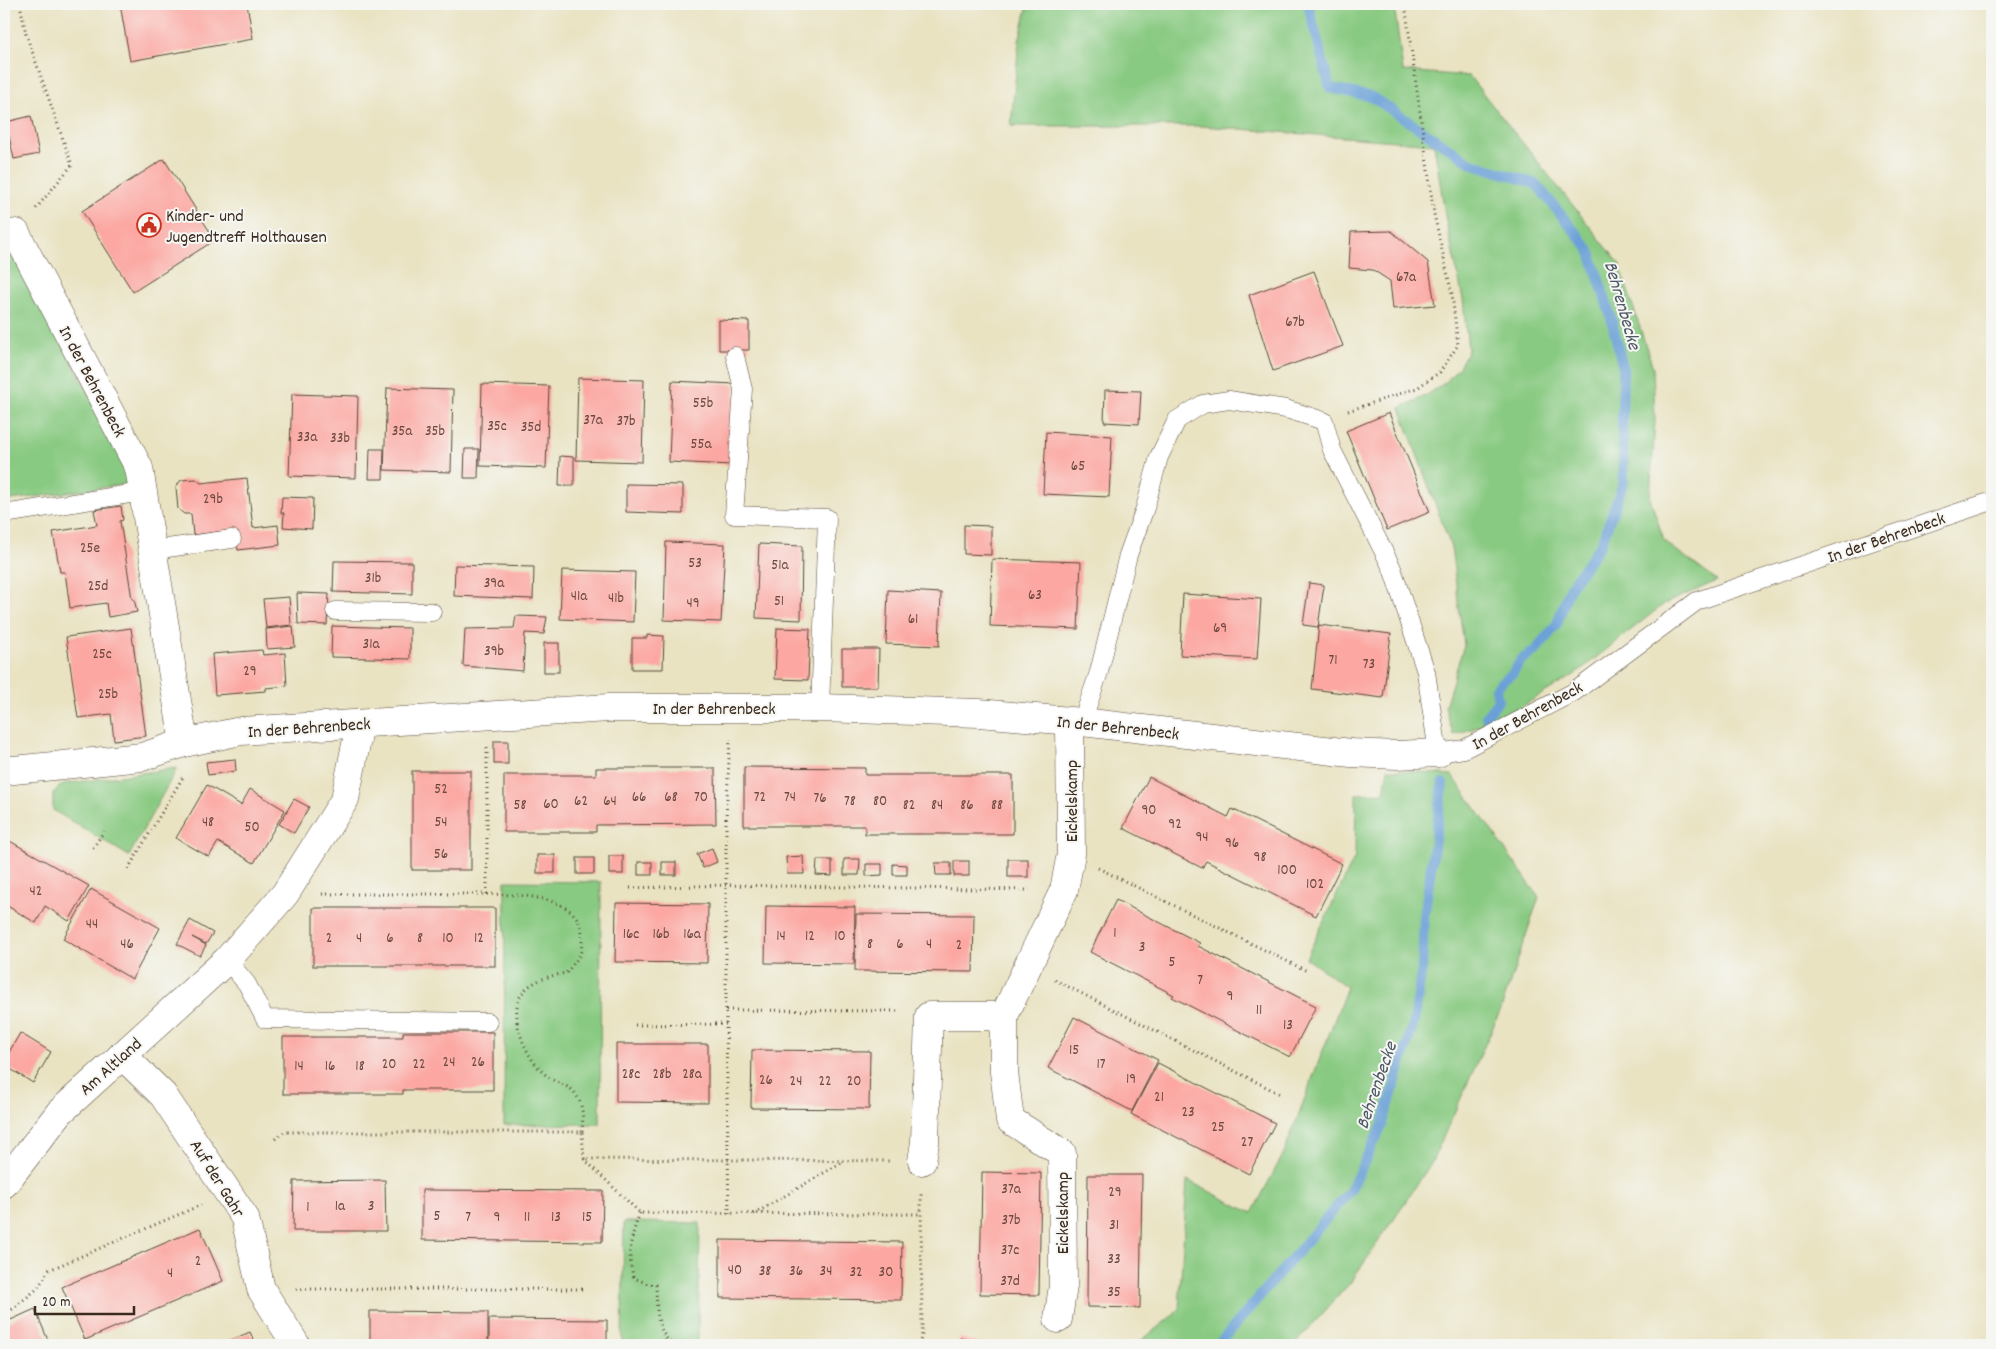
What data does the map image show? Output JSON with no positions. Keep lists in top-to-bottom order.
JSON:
{
  "streets": {
    "street": [
      "In der Behrenbeck",
      "Eickelskamp",
      "Am Altland",
      "Auf der Gahr"
    ]
  },
  "crossings": [
    ["In der Behrenbeck", "Eickelskamp"],
    ["In der Behrenbeck", "Am Altland"],
    ["Am Altland", "Auf der Gahr"]
  ],
  "water": ["Behrenbecke"],
  "places": {
    "public building": ["Kinder- und Jugendtreff Holthausen"]
  },
  "house_numbers": [
    "67a",
    "67b",
    "55b",
    "37a",
    "37b",
    "35c",
    "35d",
    "35a",
    "35b",
    "33a",
    "33b",
    "55a",
    "65",
    "29b",
    "25e",
    "53",
    "51a",
    "31b",
    "39a",
    "25d",
    "63",
    "41a",
    "41b",
    "51",
    "49",
    "61",
    "69",
    "31a",
    "39b",
    "25c",
    "71",
    "73",
    "29",
    "25b",
    "52",
    "66",
    "68",
    "70",
    "72",
    "74",
    "76",
    "62",
    "64",
    "78",
    "80",
    "60",
    "58",
    "82",
    "84",
    "86",
    "88",
    "90",
    "48",
    "54",
    "92",
    "50",
    "94",
    "96",
    "56",
    "98",
    "100",
    "102",
    "42",
    "44",
    "1",
    "16c",
    "16b",
    "16a",
    "14",
    "12",
    "10",
    "2",
    "4",
    "6",
    "8",
    "10",
    "12",
    "46",
    "8",
    "6",
    "4",
    "2",
    "3",
    "5",
    "7",
    "9",
    "11",
    "13",
    "15",
    "24",
    "26",
    "20",
    "22",
    "17",
    "14",
    "16",
    "18",
    "28c",
    "28b",
    "28a",
    "19",
    "26",
    "24",
    "22",
    "20",
    "21",
    "23",
    "25",
    "27",
    "37a",
    "29",
    "1a",
    "3",
    "1",
    "5",
    "7",
    "9",
    "11",
    "13",
    "15",
    "37b",
    "31",
    "37c",
    "33",
    "2",
    "40",
    "38",
    "36",
    "34",
    "32",
    "30",
    "4",
    "37d",
    "35"
  ],
  "scale_bar": "20 m"
}
